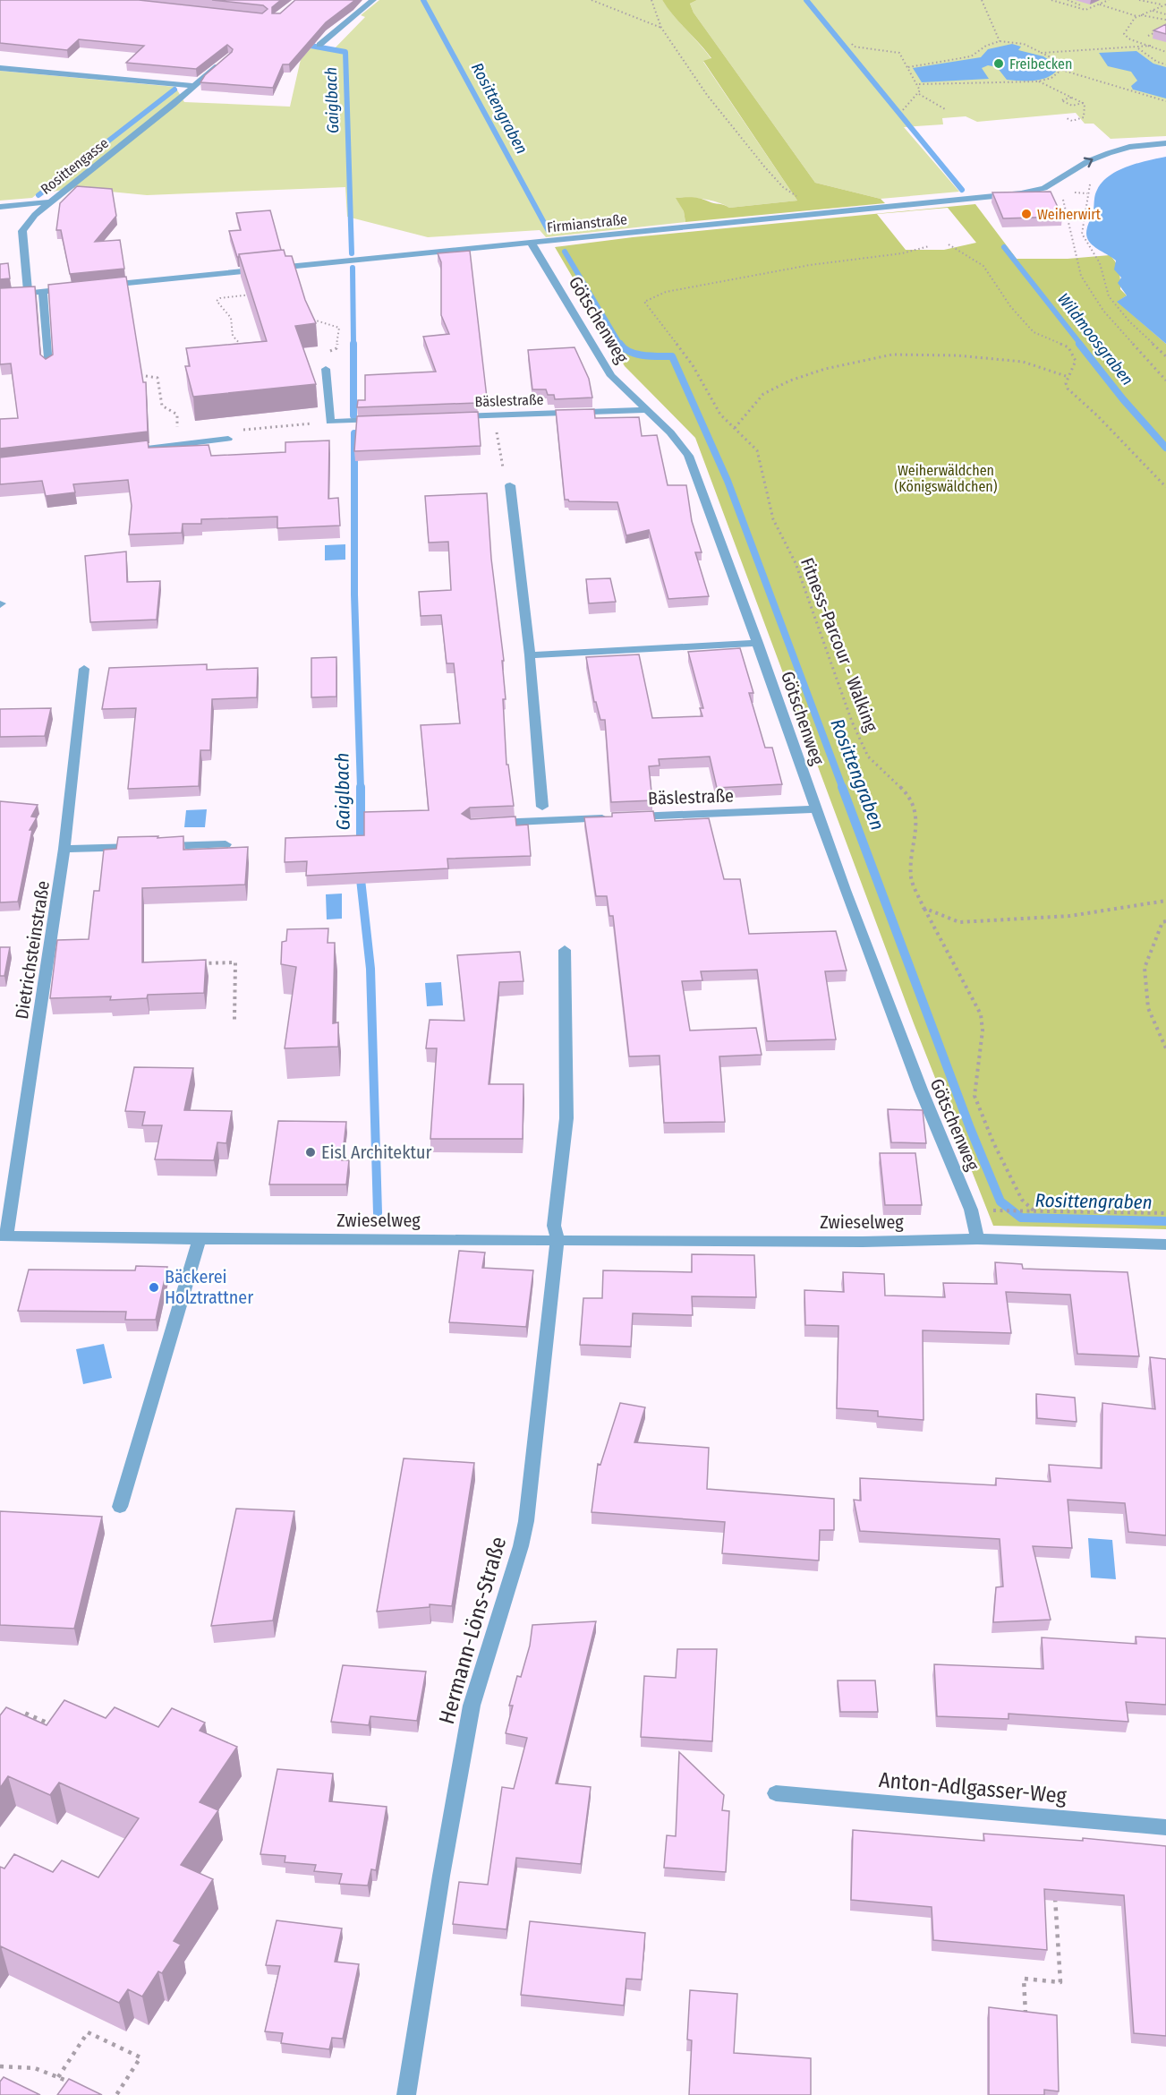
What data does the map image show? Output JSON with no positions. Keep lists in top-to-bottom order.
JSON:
{
  "streets": {
    "street": [
      "Rosittengasse",
      "Firmianstraße",
      "Götschenweg",
      "Bäslestraße",
      "Dietrichsteinstraße",
      "Zwieselweg",
      "Hermann-Löns-Straße",
      "Anton-Adlgasser-Weg"
    ],
    "path": ["Fitness-Parcour - Walking"]
  },
  "crossings": [
    ["Firmianstraße", "Götschenweg"],
    ["Götschenweg", "Bäslestraße"],
    ["Götschenweg", "Zwieselweg"],
    ["Dietrichsteinstraße", "Zwieselweg"],
    ["Zwieselweg", "Hermann-Löns-Straße"]
  ],
  "water": ["Gaiglbach", "Rosittengraben", "Wildmoosgraben"],
  "parks": ["Weiherwäldchen (Königswäldchen)"],
  "places": [
    "Freibecken",
    "Weiherwirt",
    "Eisl Architektur",
    "Bäckerei Holztrattner"
  ]
}
